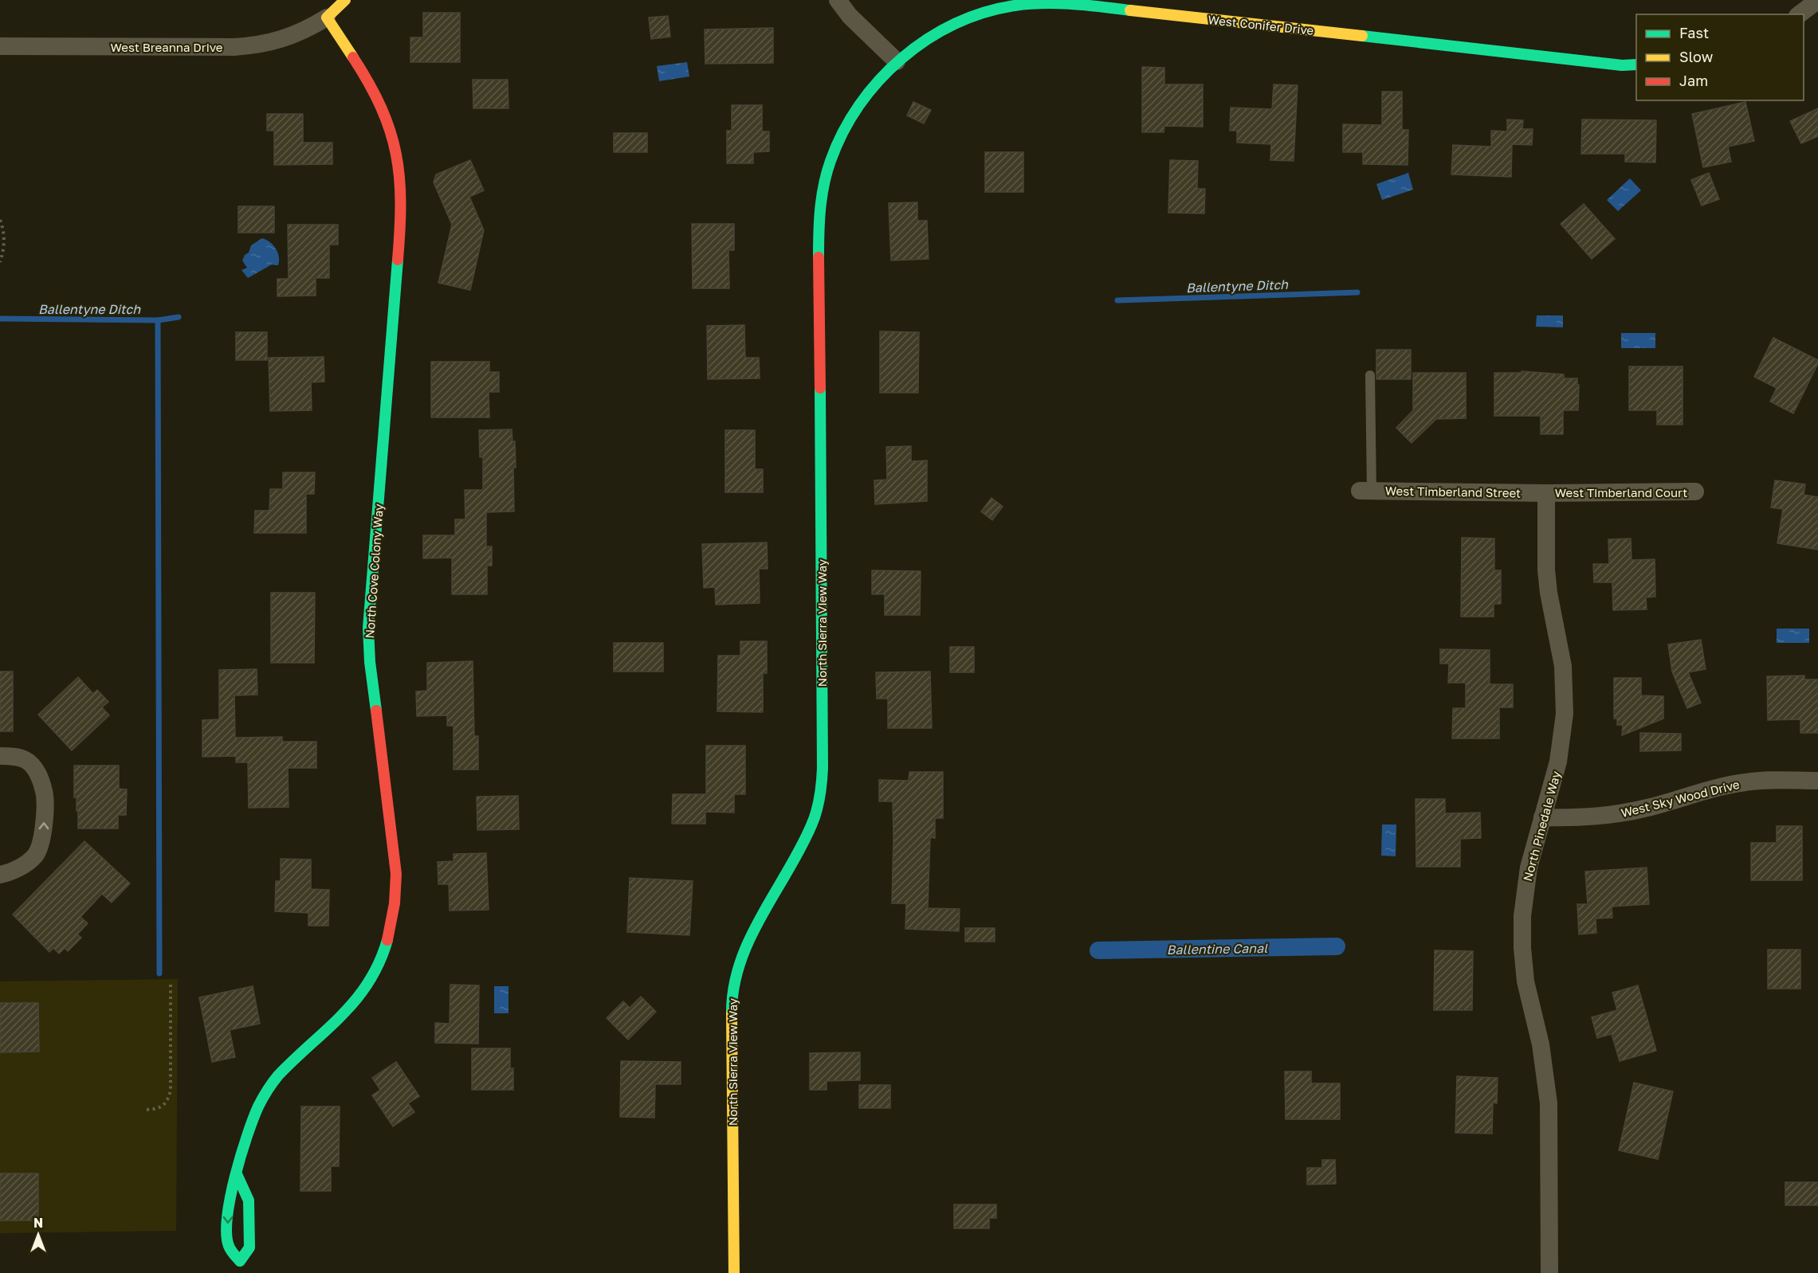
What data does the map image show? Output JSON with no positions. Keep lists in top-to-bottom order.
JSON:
{
  "streets": {
    "street": [
      "West Conifer Drive",
      "West Breanna Drive",
      "West Timberland Street",
      "West Timberland Court",
      "North Cove Colony Way",
      "North Sierra View Way",
      "West Sky Wood Drive",
      "North Pinedale Way"
    ]
  },
  "crossings": [
    ["West Conifer Drive", "North Sierra View Way"],
    ["West Breanna Drive", "North Cove Colony Way"],
    ["West Timberland Street", "West Timberland Court"],
    ["West Timberland Street", "North Pinedale Way"],
    ["West Timberland Court", "North Pinedale Way"],
    ["West Sky Wood Drive", "North Pinedale Way"]
  ],
  "water": ["Ballentyne Ditch", "Ballentine Canal"],
  "legend": ["Fast", "Slow", "Jam"],
  "north": "top"
}
